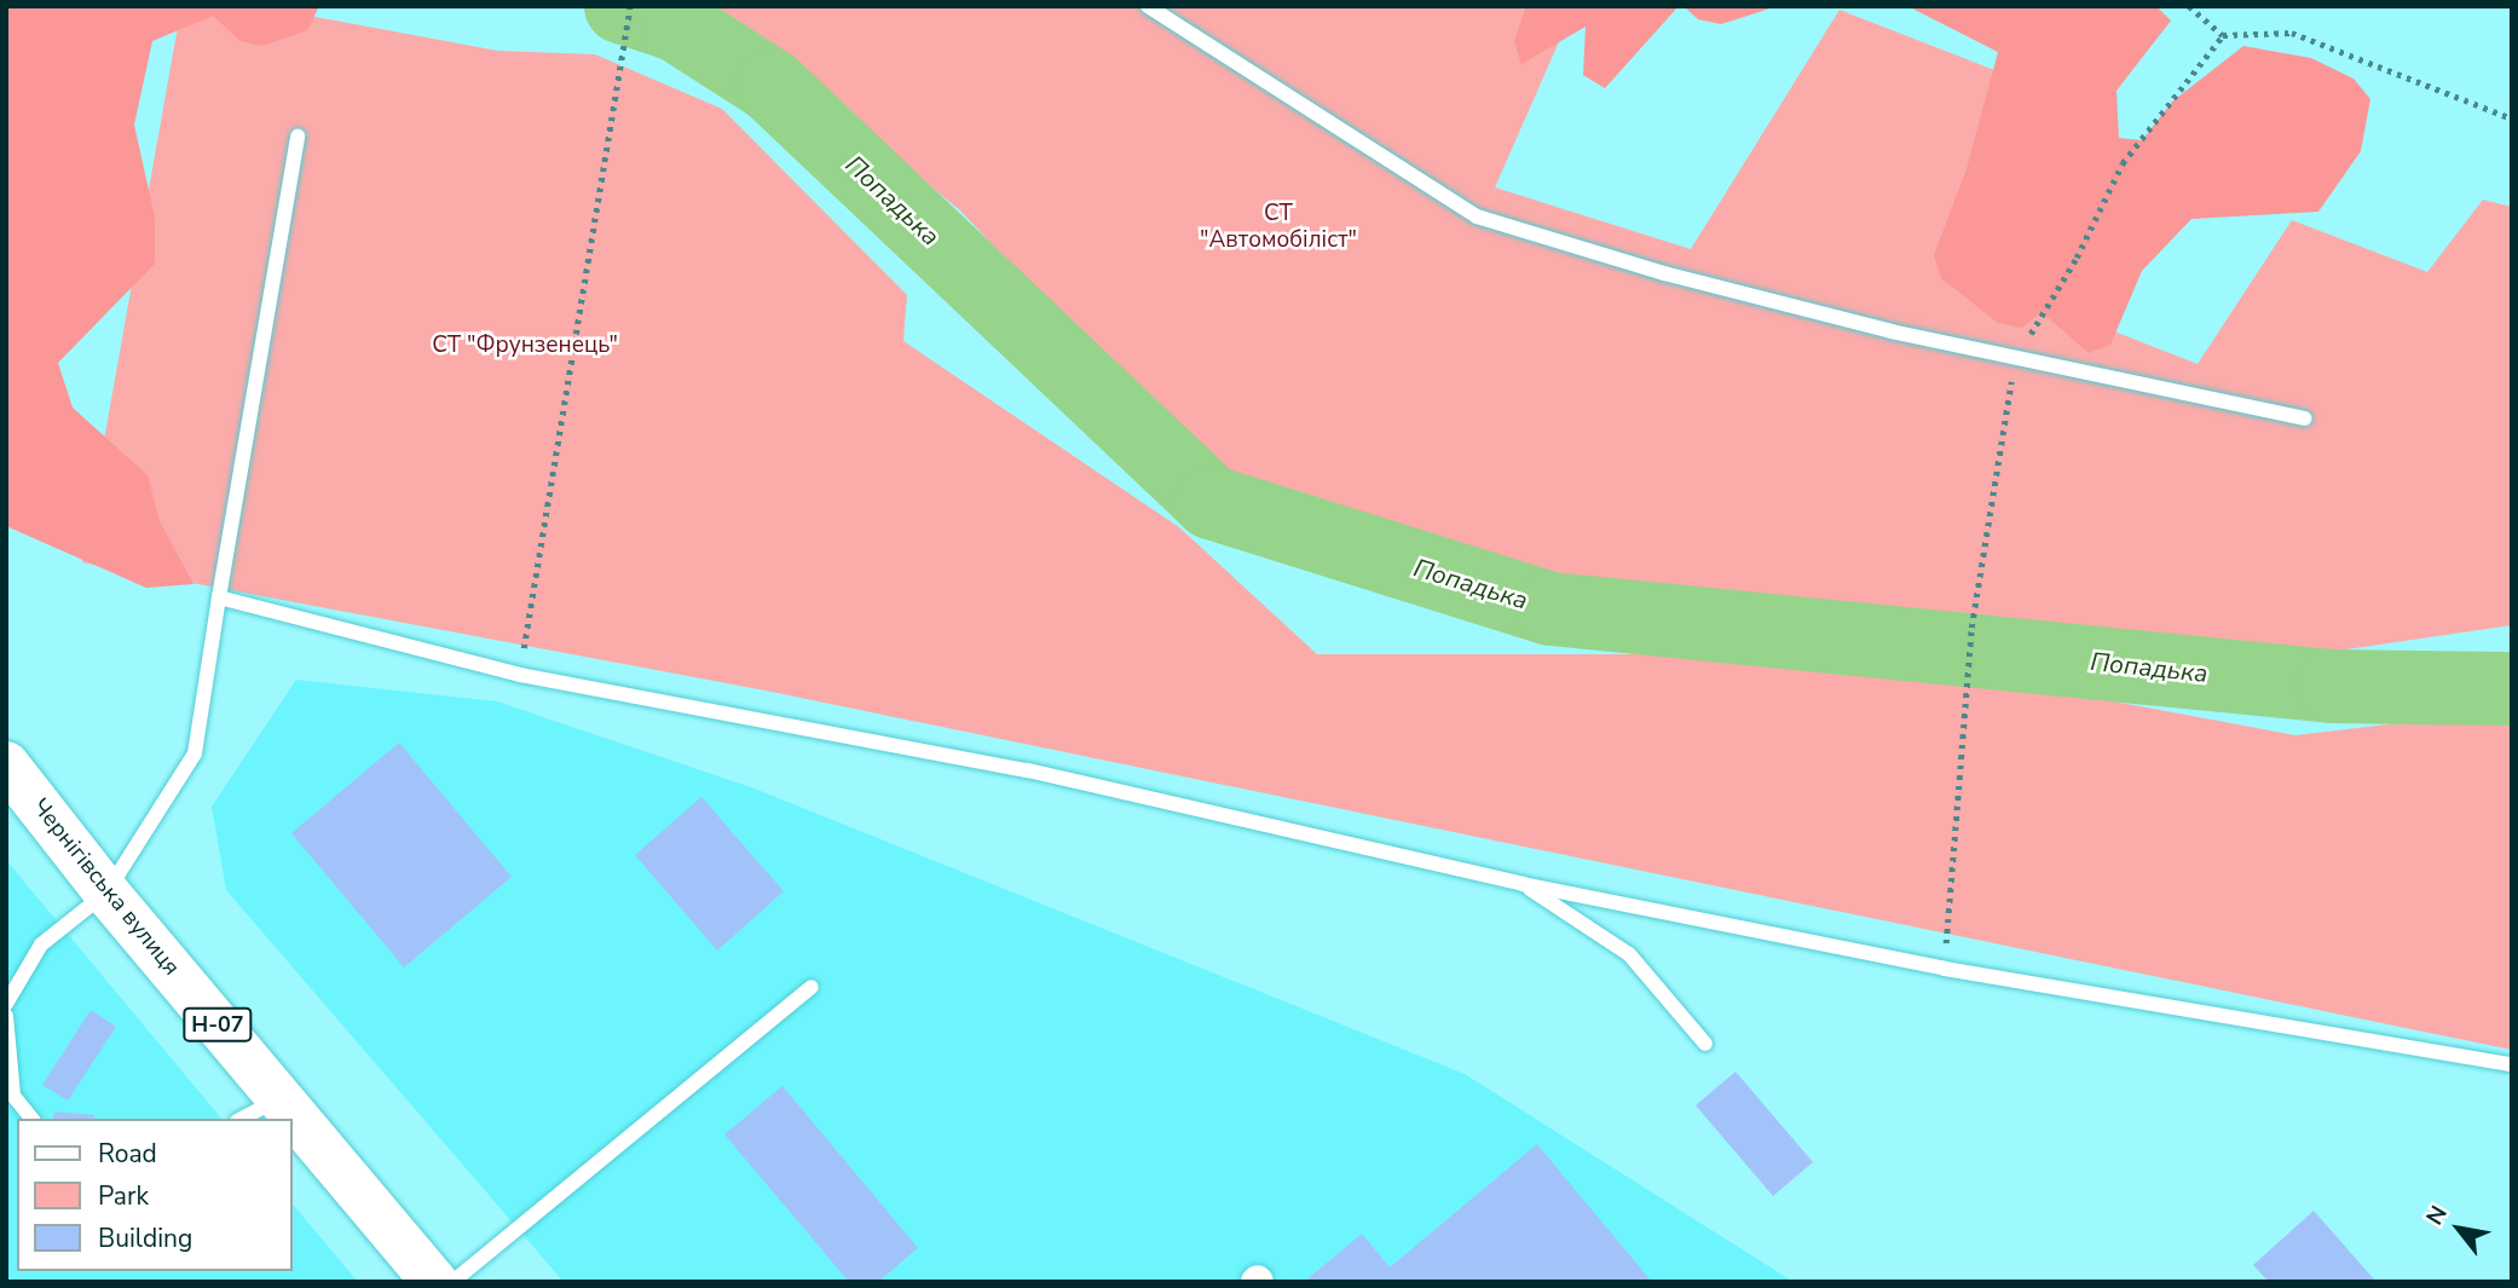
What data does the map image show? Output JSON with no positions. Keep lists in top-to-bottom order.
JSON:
{
  "streets": {
    "main road": ["Чернігівська вулиця", "Н-07"]
  },
  "water": ["Попадька"],
  "parks": ["СТ \"Автомобіліст\"", "СТ \"Фрунзенець\""],
  "legend": ["Road", "Park", "Building"],
  "north": "top left"
}
